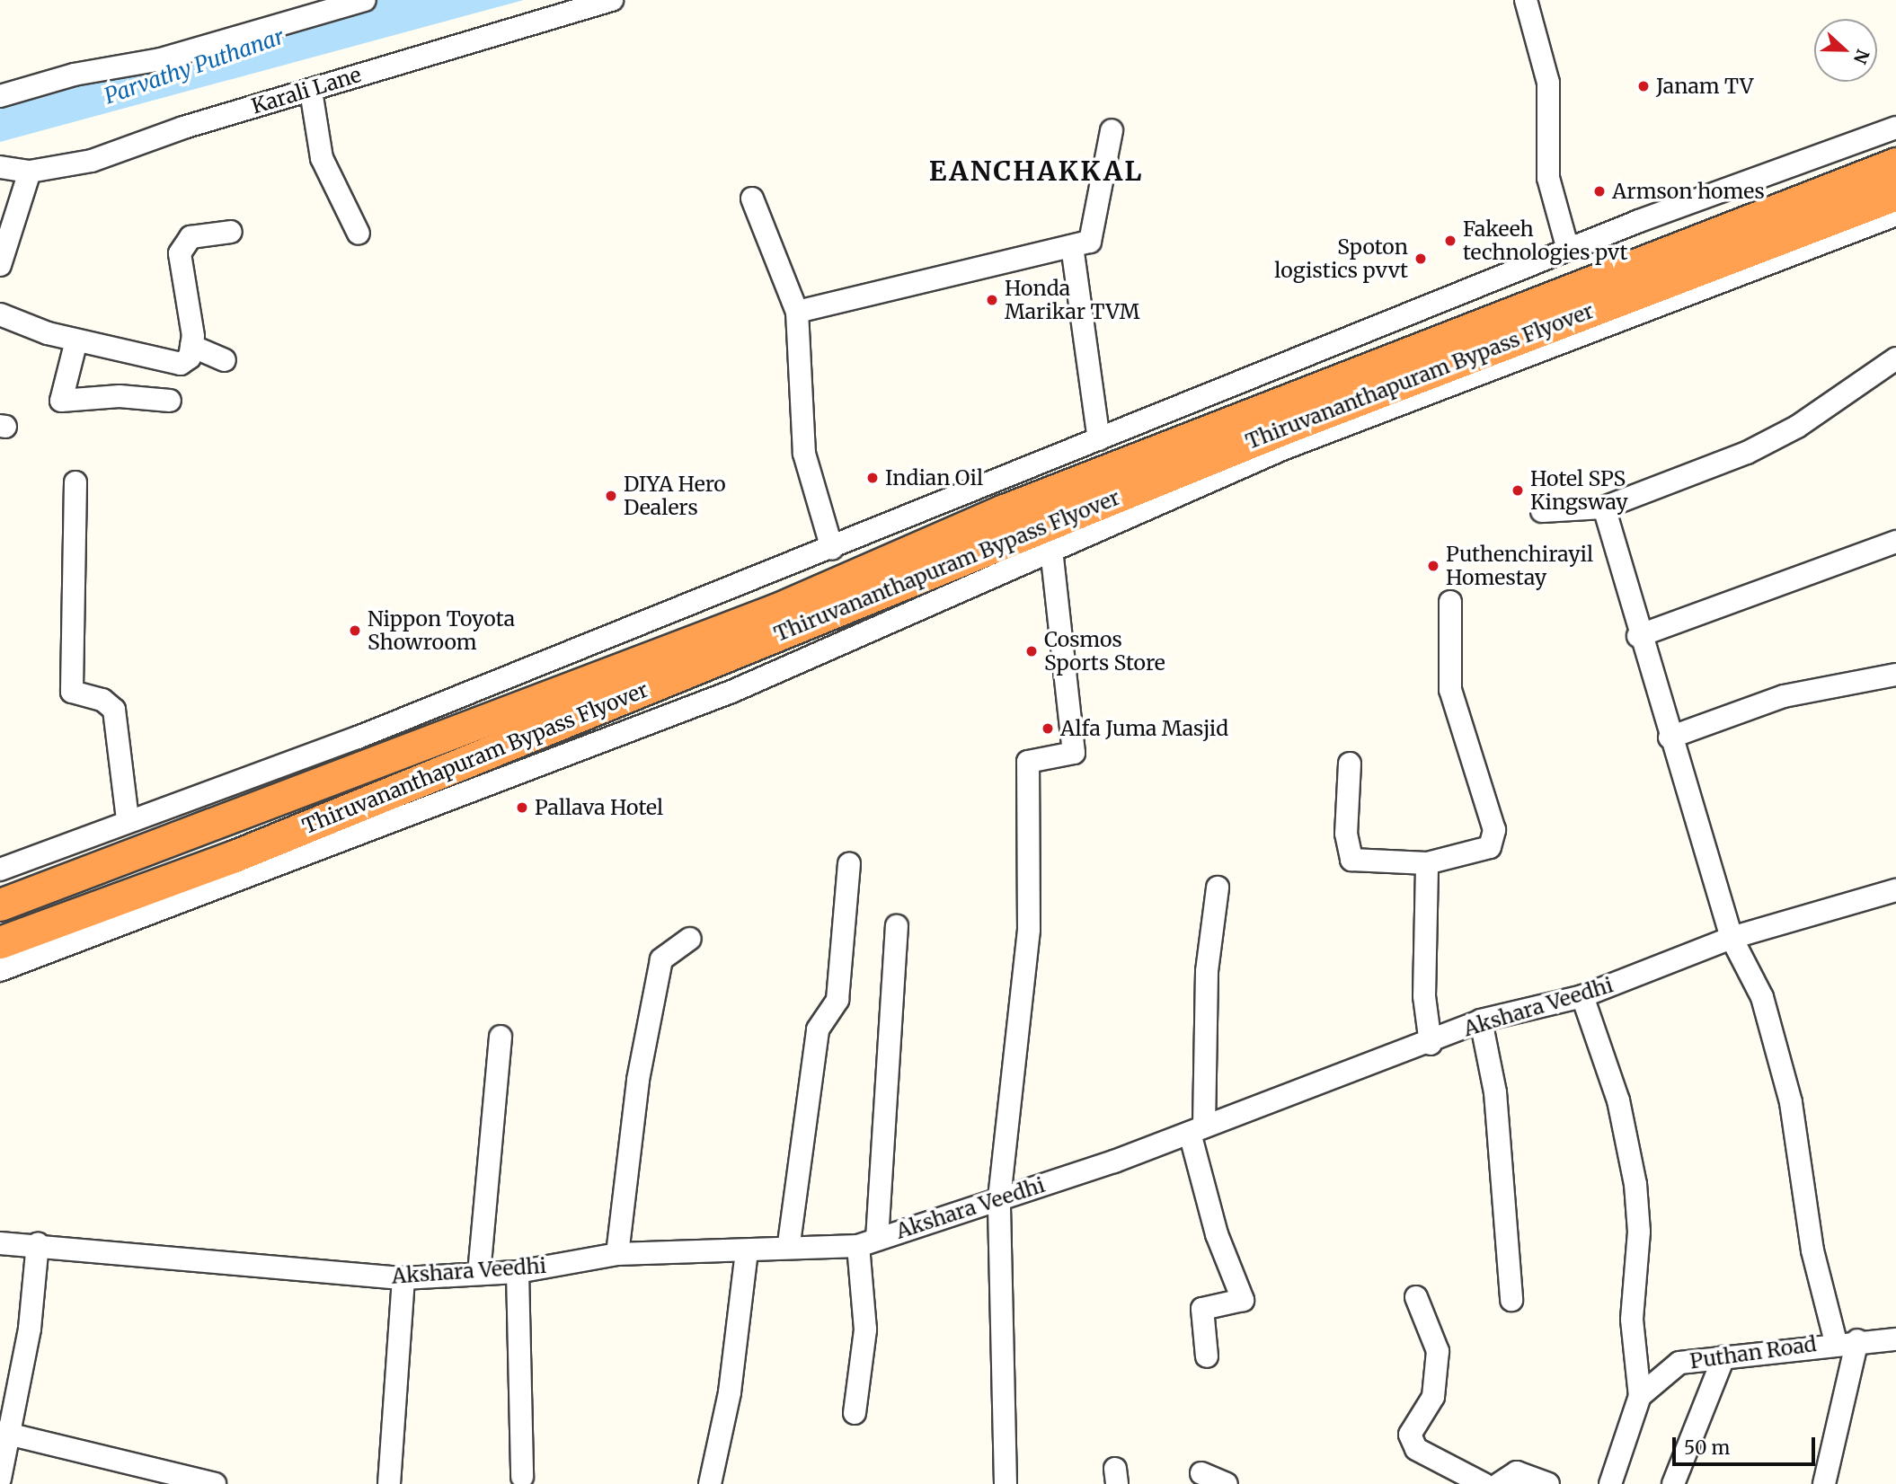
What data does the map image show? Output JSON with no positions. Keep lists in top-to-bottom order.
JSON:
{
  "streets": {
    "highway": ["Thiruvananthapuram Bypass Flyover"],
    "street": ["Karali Lane", "Akshara Veedhi", "Puthan Road"]
  },
  "districts": ["EANCHAKKAL"],
  "water": ["Parvathy Puthanar"],
  "places": [
    "Janam TV",
    "Armson homes",
    "Fakeeh technologies pvt",
    "Spoton logistics pvvt",
    "Honda Marikar TVM",
    "Indian Oil",
    "Hotel SPS Kingsway",
    "DIYA Hero Dealers",
    "Puthenchirayil Homestay",
    "Nippon Toyota Showroom",
    "Cosmos Sports Store",
    "Alfa Juma Masjid",
    "Pallava Hotel"
  ],
  "scale_bar": "50 m",
  "north": "right"
}
